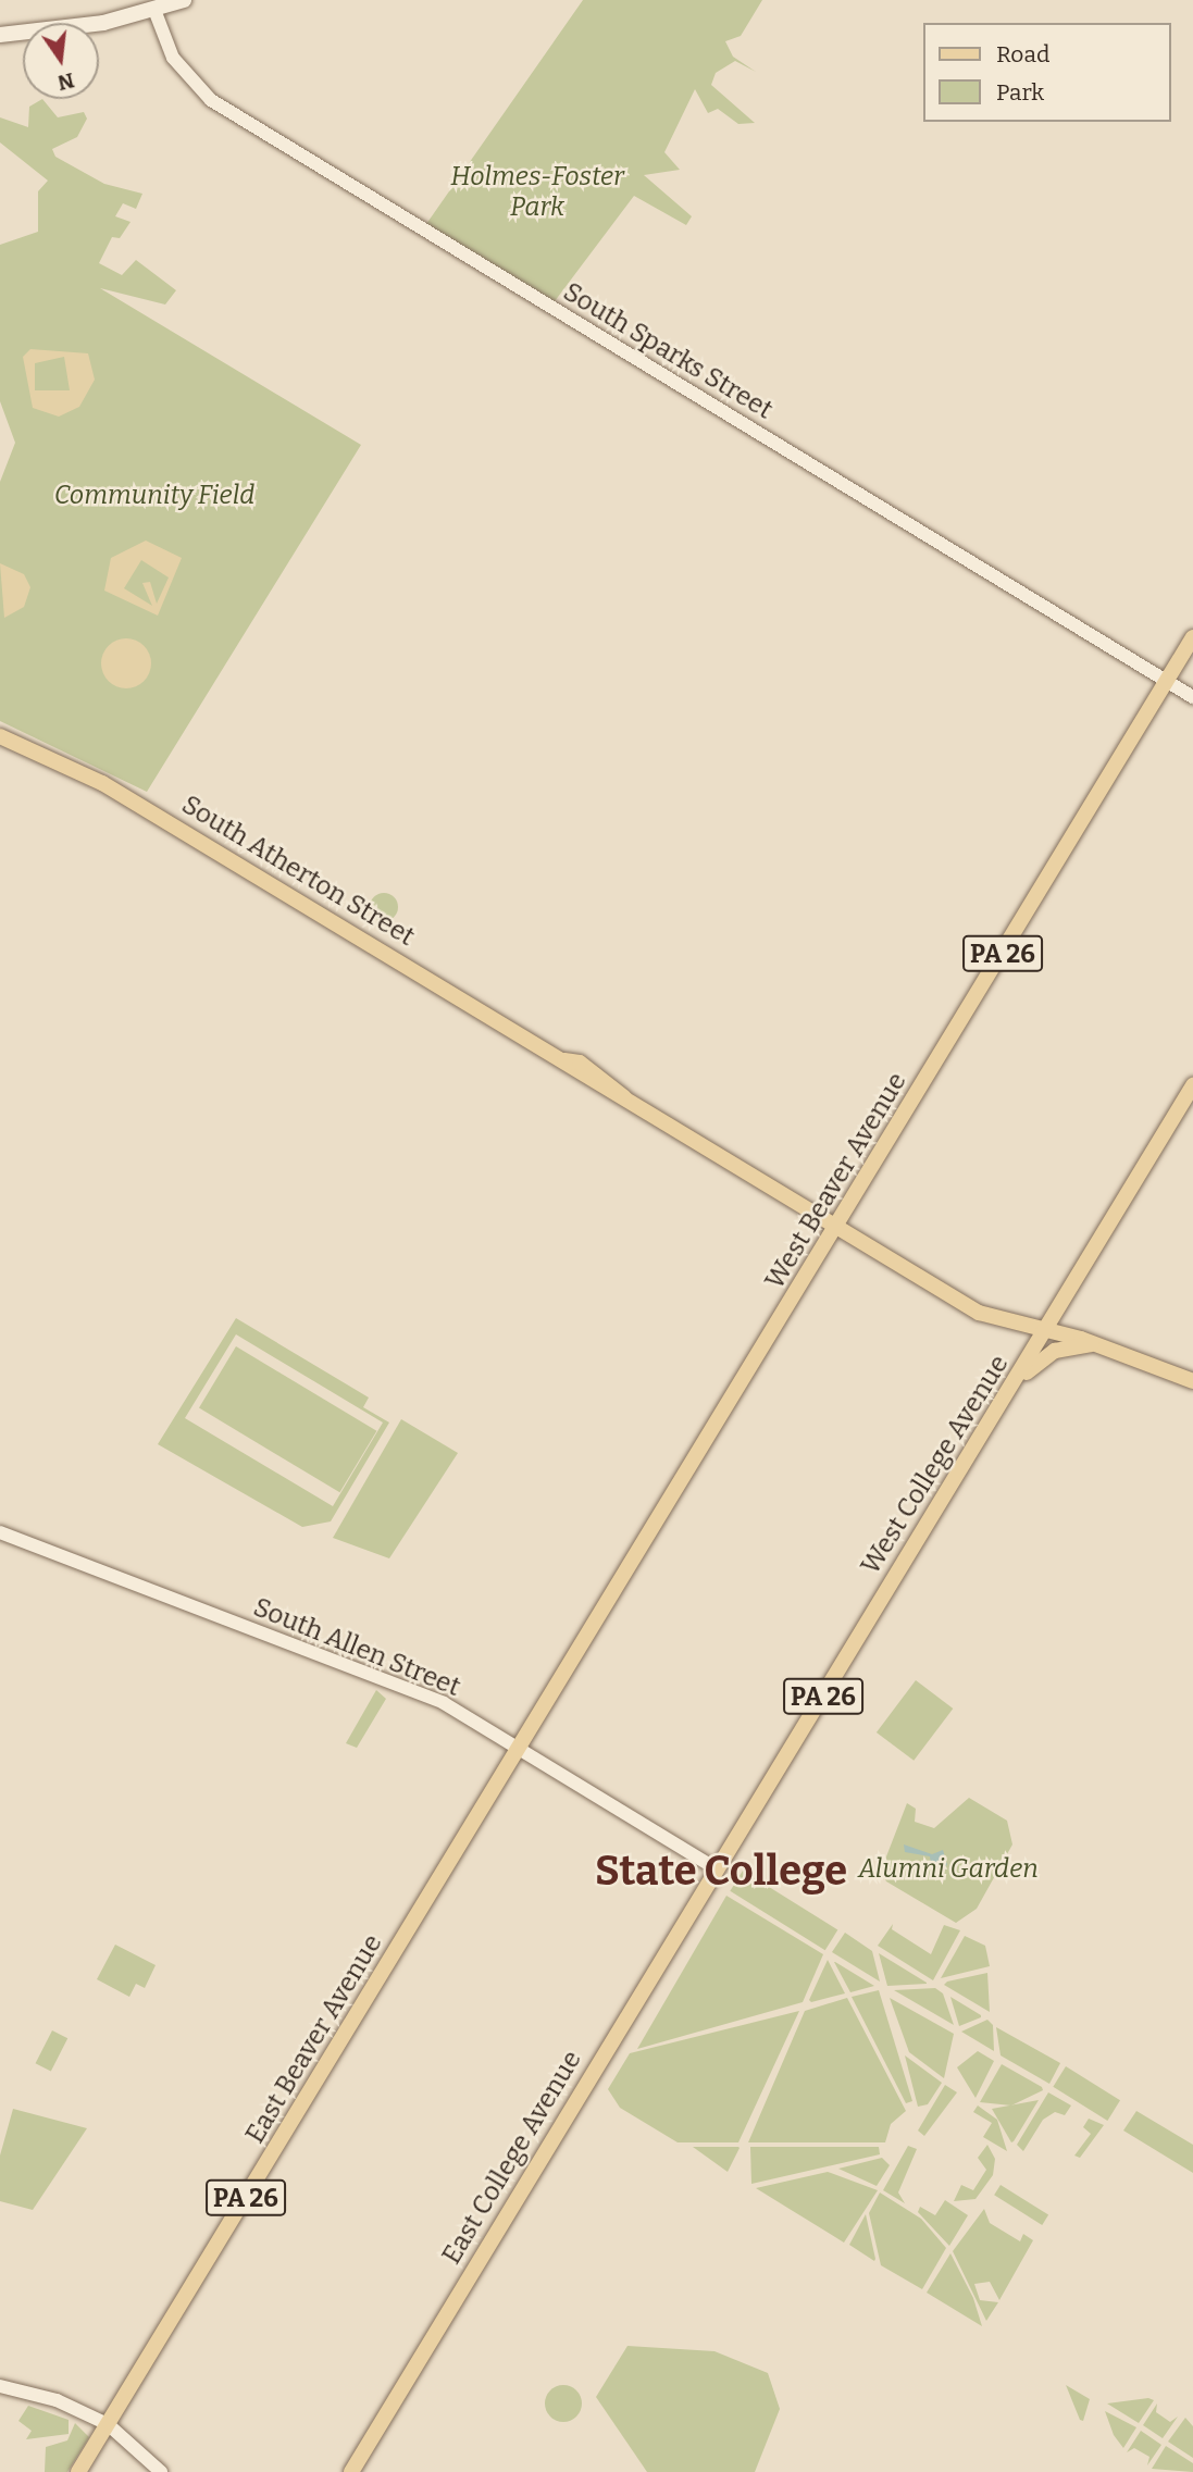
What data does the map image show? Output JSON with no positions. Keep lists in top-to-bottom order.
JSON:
{
  "streets": {
    "main road": [
      "South Atherton Street",
      "PA 26",
      "West Beaver Avenue",
      "West College Avenue",
      "East Beaver Avenue",
      "East College Avenue"
    ],
    "street": ["South Sparks Street", "South Allen Street"]
  },
  "crossings": [
    ["South Sparks Street", "West Beaver Avenue"],
    ["South Atherton Street", "West Beaver Avenue"],
    ["South Atherton Street", "West College Avenue"],
    ["West Beaver Avenue", "South Allen Street"],
    ["West Beaver Avenue", "East Beaver Avenue"],
    ["West College Avenue", "South Allen Street"],
    ["West College Avenue", "East College Avenue"],
    ["South Allen Street", "East Beaver Avenue"],
    ["South Allen Street", "East College Avenue"]
  ],
  "districts": ["State College"],
  "parks": ["Holmes-Foster Park", "Community Field", "Alumni Garden"],
  "legend": ["Road", "Park"],
  "north": "bottom"
}
